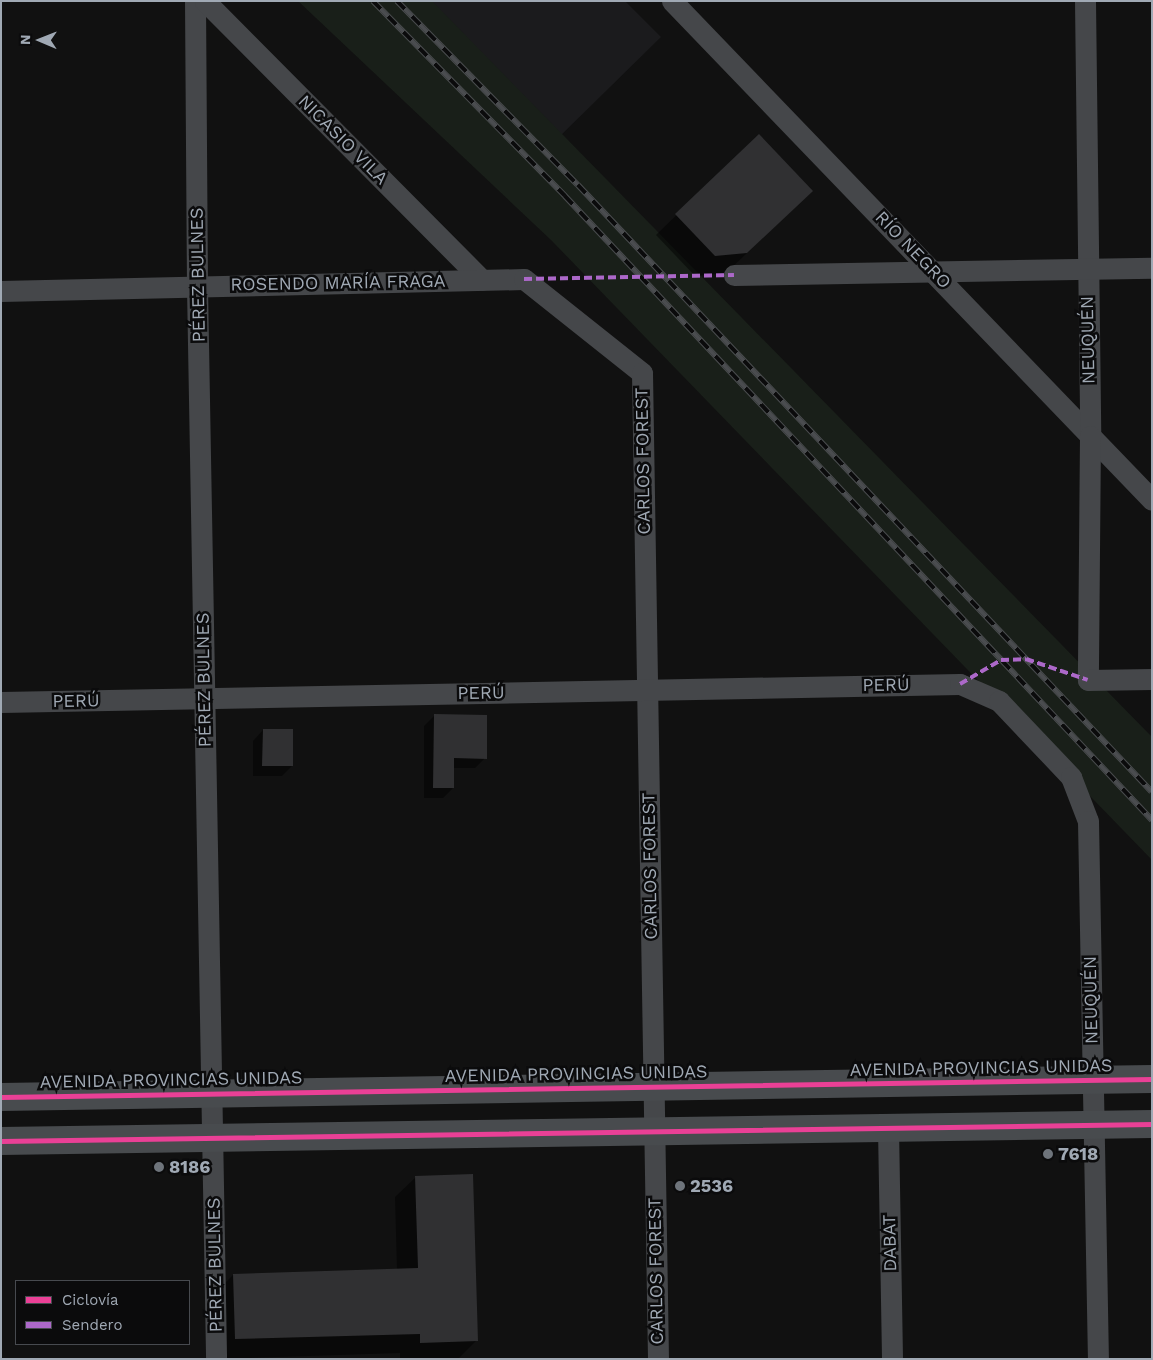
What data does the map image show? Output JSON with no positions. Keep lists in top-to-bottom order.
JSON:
{
  "streets": {
    "main road": ["AVENIDA PROVINCIAS UNIDAS"],
    "street": [
      "NICASIO VILA",
      "RÍO NEGRO",
      "PÉREZ BULNES",
      "ROSENDO MARÍA FRAGA",
      "NEUQUÉN",
      "CARLOS FOREST",
      "PERÚ",
      "DABAT"
    ]
  },
  "crossings": [
    ["NICASIO VILA", "ROSENDO MARÍA FRAGA"],
    ["RÍO NEGRO", "NEUQUÉN"],
    ["PÉREZ BULNES", "ROSENDO MARÍA FRAGA"],
    ["PÉREZ BULNES", "PERÚ"],
    ["PÉREZ BULNES", "AVENIDA PROVINCIAS UNIDAS"],
    ["ROSENDO MARÍA FRAGA", "CARLOS FOREST"],
    ["NEUQUÉN", "PERÚ"],
    ["NEUQUÉN", "AVENIDA PROVINCIAS UNIDAS"],
    ["CARLOS FOREST", "PERÚ"],
    ["CARLOS FOREST", "AVENIDA PROVINCIAS UNIDAS"]
  ],
  "places": ["7618", "8186", "2536"],
  "legend": ["Ciclovía", "Sendero"],
  "north": "left"
}
